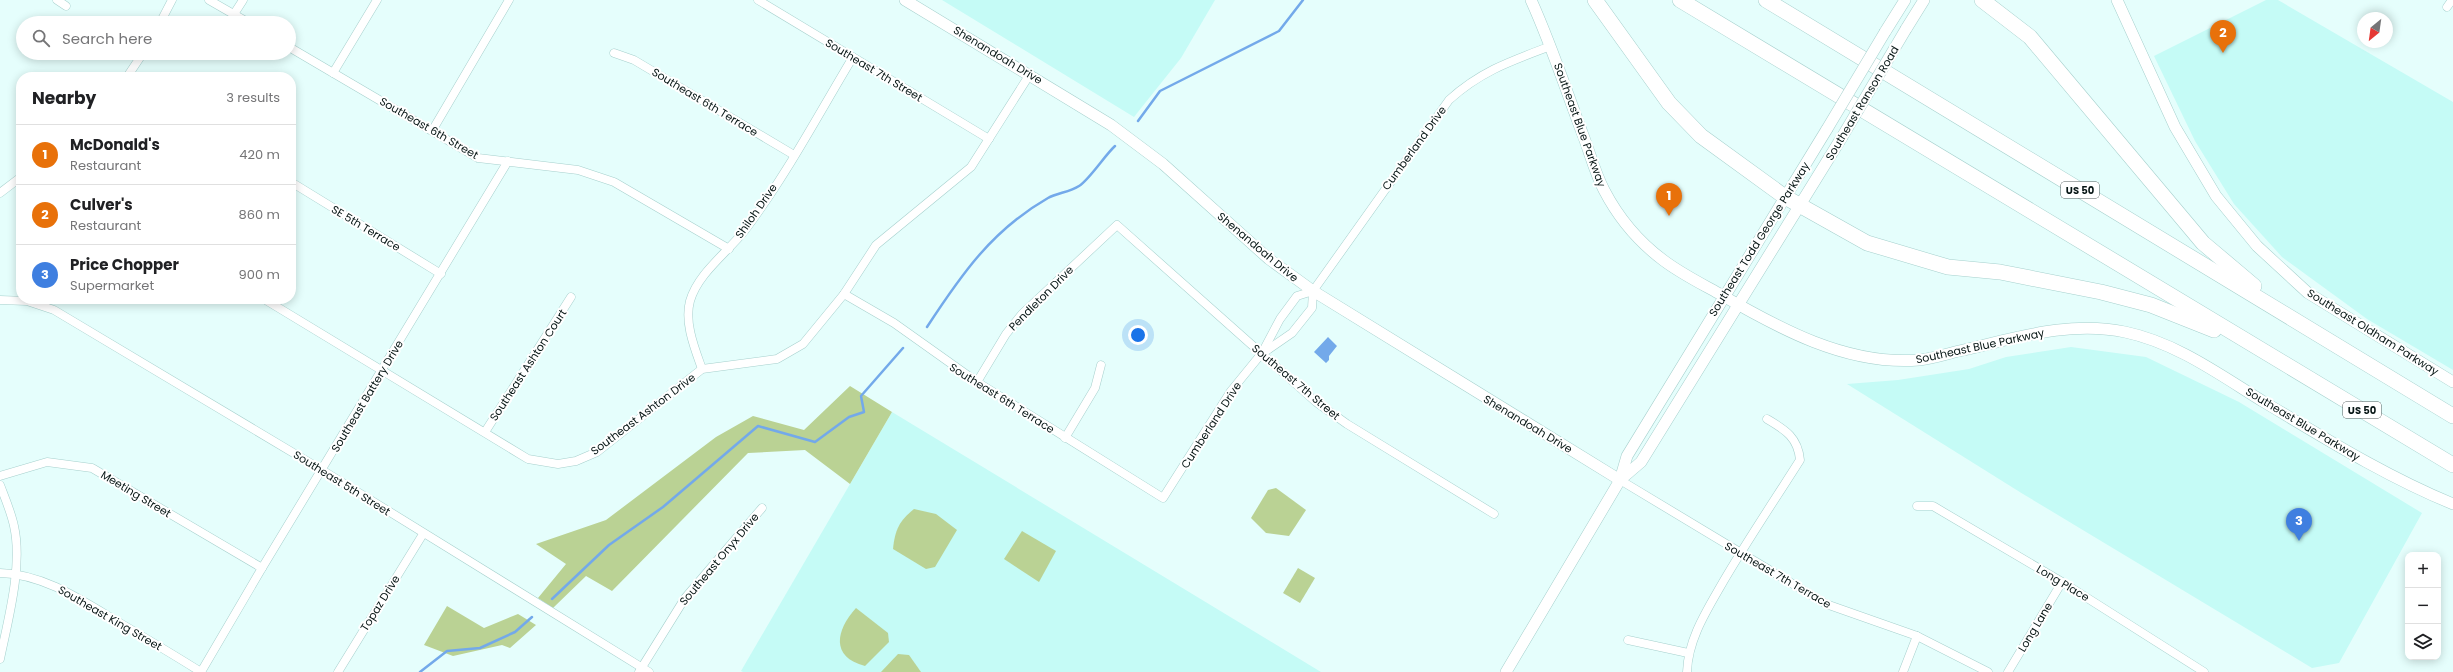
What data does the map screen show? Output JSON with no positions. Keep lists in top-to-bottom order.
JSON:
{
  "streets": {
    "highway": ["US 50"],
    "street": [
      "Shenandoah Drive",
      "Southeast 7th Street",
      "Southeast 6th Terrace",
      "Southeast Ranson Road",
      "Southeast Blue Parkway",
      "Southeast 6th Street",
      "Cumberland Drive",
      "Shiloh Drive",
      "SE 5th Terrace",
      "Southeast Todd George Parkway",
      "Pendleton Drive",
      "Southeast Oldham Parkway",
      "Southeast Ashton Court",
      "Southeast Battery Drive",
      "Southeast Ashton Drive",
      "Southeast 5th Street",
      "Meeting Street",
      "Southeast Onyx Drive",
      "Southeast 7th Terrace",
      "Long Place",
      "Topaz Drive",
      "Southeast King Street",
      "Long Lane"
    ]
  },
  "crossings": [
    ["Shenandoah Drive", "Cumberland Drive"],
    ["Shenandoah Drive", "Southeast Todd George Parkway"],
    ["Shenandoah Drive", "Southeast Ashton Drive"],
    ["Shenandoah Drive", "Southeast 7th Terrace"],
    ["Southeast 7th Street", "Cumberland Drive"],
    ["Southeast 7th Street", "Shiloh Drive"],
    ["Southeast 7th Street", "Pendleton Drive"],
    ["Southeast 7th Street", "Southeast Ashton Drive"],
    ["Southeast 6th Terrace", "Cumberland Drive"],
    ["Southeast 6th Terrace", "Shiloh Drive"],
    ["Southeast 6th Terrace", "Pendleton Drive"],
    ["Southeast 6th Terrace", "Southeast Ashton Drive"],
    ["Southeast Ranson Road", "Southeast Todd George Parkway"],
    ["Southeast Blue Parkway", "Cumberland Drive"],
    ["Southeast Blue Parkway", "Southeast Todd George Parkway"],
    ["Southeast 6th Street", "Shiloh Drive"],
    ["Southeast 6th Street", "Southeast Battery Drive"],
    ["Shiloh Drive", "Southeast Ashton Drive"],
    ["SE 5th Terrace", "Southeast Battery Drive"],
    ["Southeast Todd George Parkway", "Southeast 7th Terrace"],
    ["Southeast Ashton Court", "Southeast Ashton Drive"],
    ["Southeast Battery Drive", "Southeast Ashton Drive"],
    ["Southeast Battery Drive", "Southeast 5th Street"],
    ["Southeast Battery Drive", "Meeting Street"],
    ["Southeast Battery Drive", "Southeast King Street"],
    ["Southeast 5th Street", "Southeast Onyx Drive"],
    ["Southeast 5th Street", "Topaz Drive"],
    ["Long Place", "Long Lane"]
  ],
  "north": "bottom left",
  "page": {
    "search": "Search here",
    "pins": ["2", "1", "3"],
    "heading": ["Nearby", "3 results"],
    "list": [
      {
        "mark": "1",
        "name": "McDonald's",
        "note": "Restaurant",
        "value": "420 m"
      },
      {
        "mark": "2",
        "name": "Culver's",
        "note": "Restaurant",
        "value": "860 m"
      },
      {
        "mark": "3",
        "name": "Price Chopper",
        "note": "Supermarket",
        "value": "900 m"
      }
    ],
    "map_buttons": ["+", "−"]
  }
}
